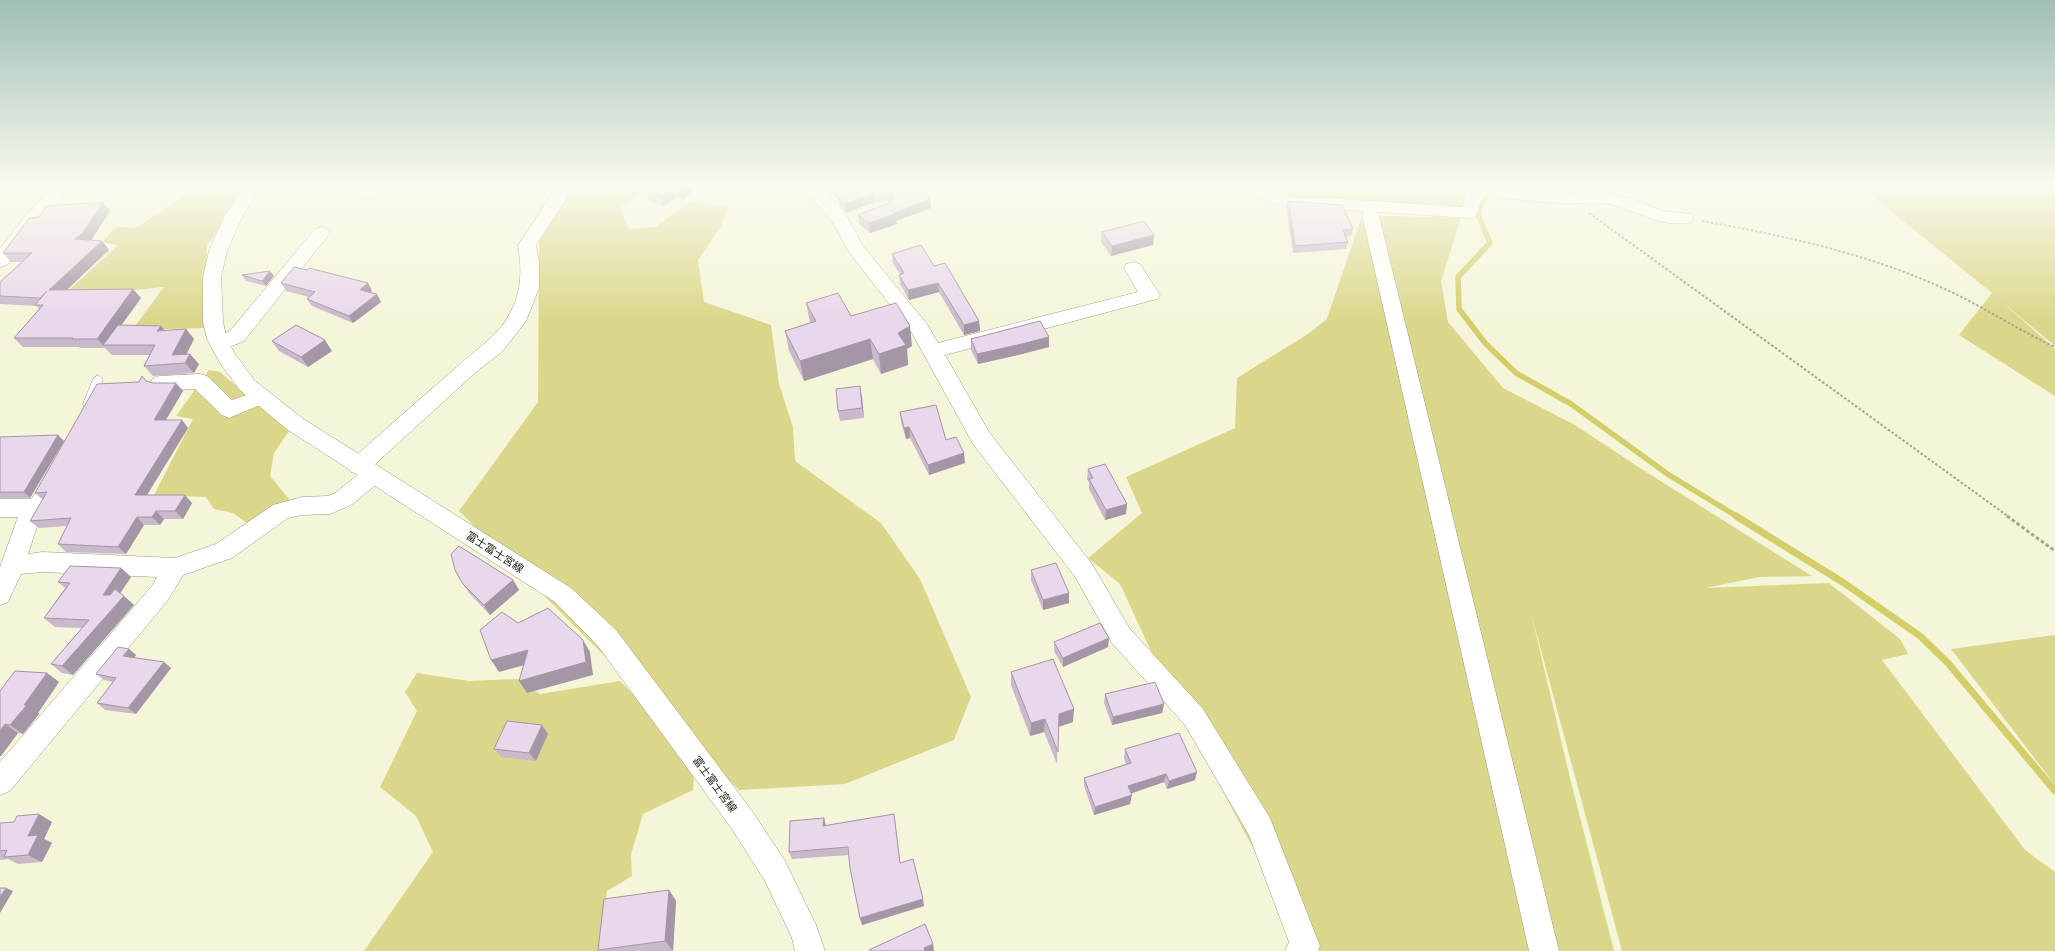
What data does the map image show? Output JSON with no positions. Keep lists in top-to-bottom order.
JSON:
{
  "streets": {
    "street": ["富士富士宮線"]
  }
}
